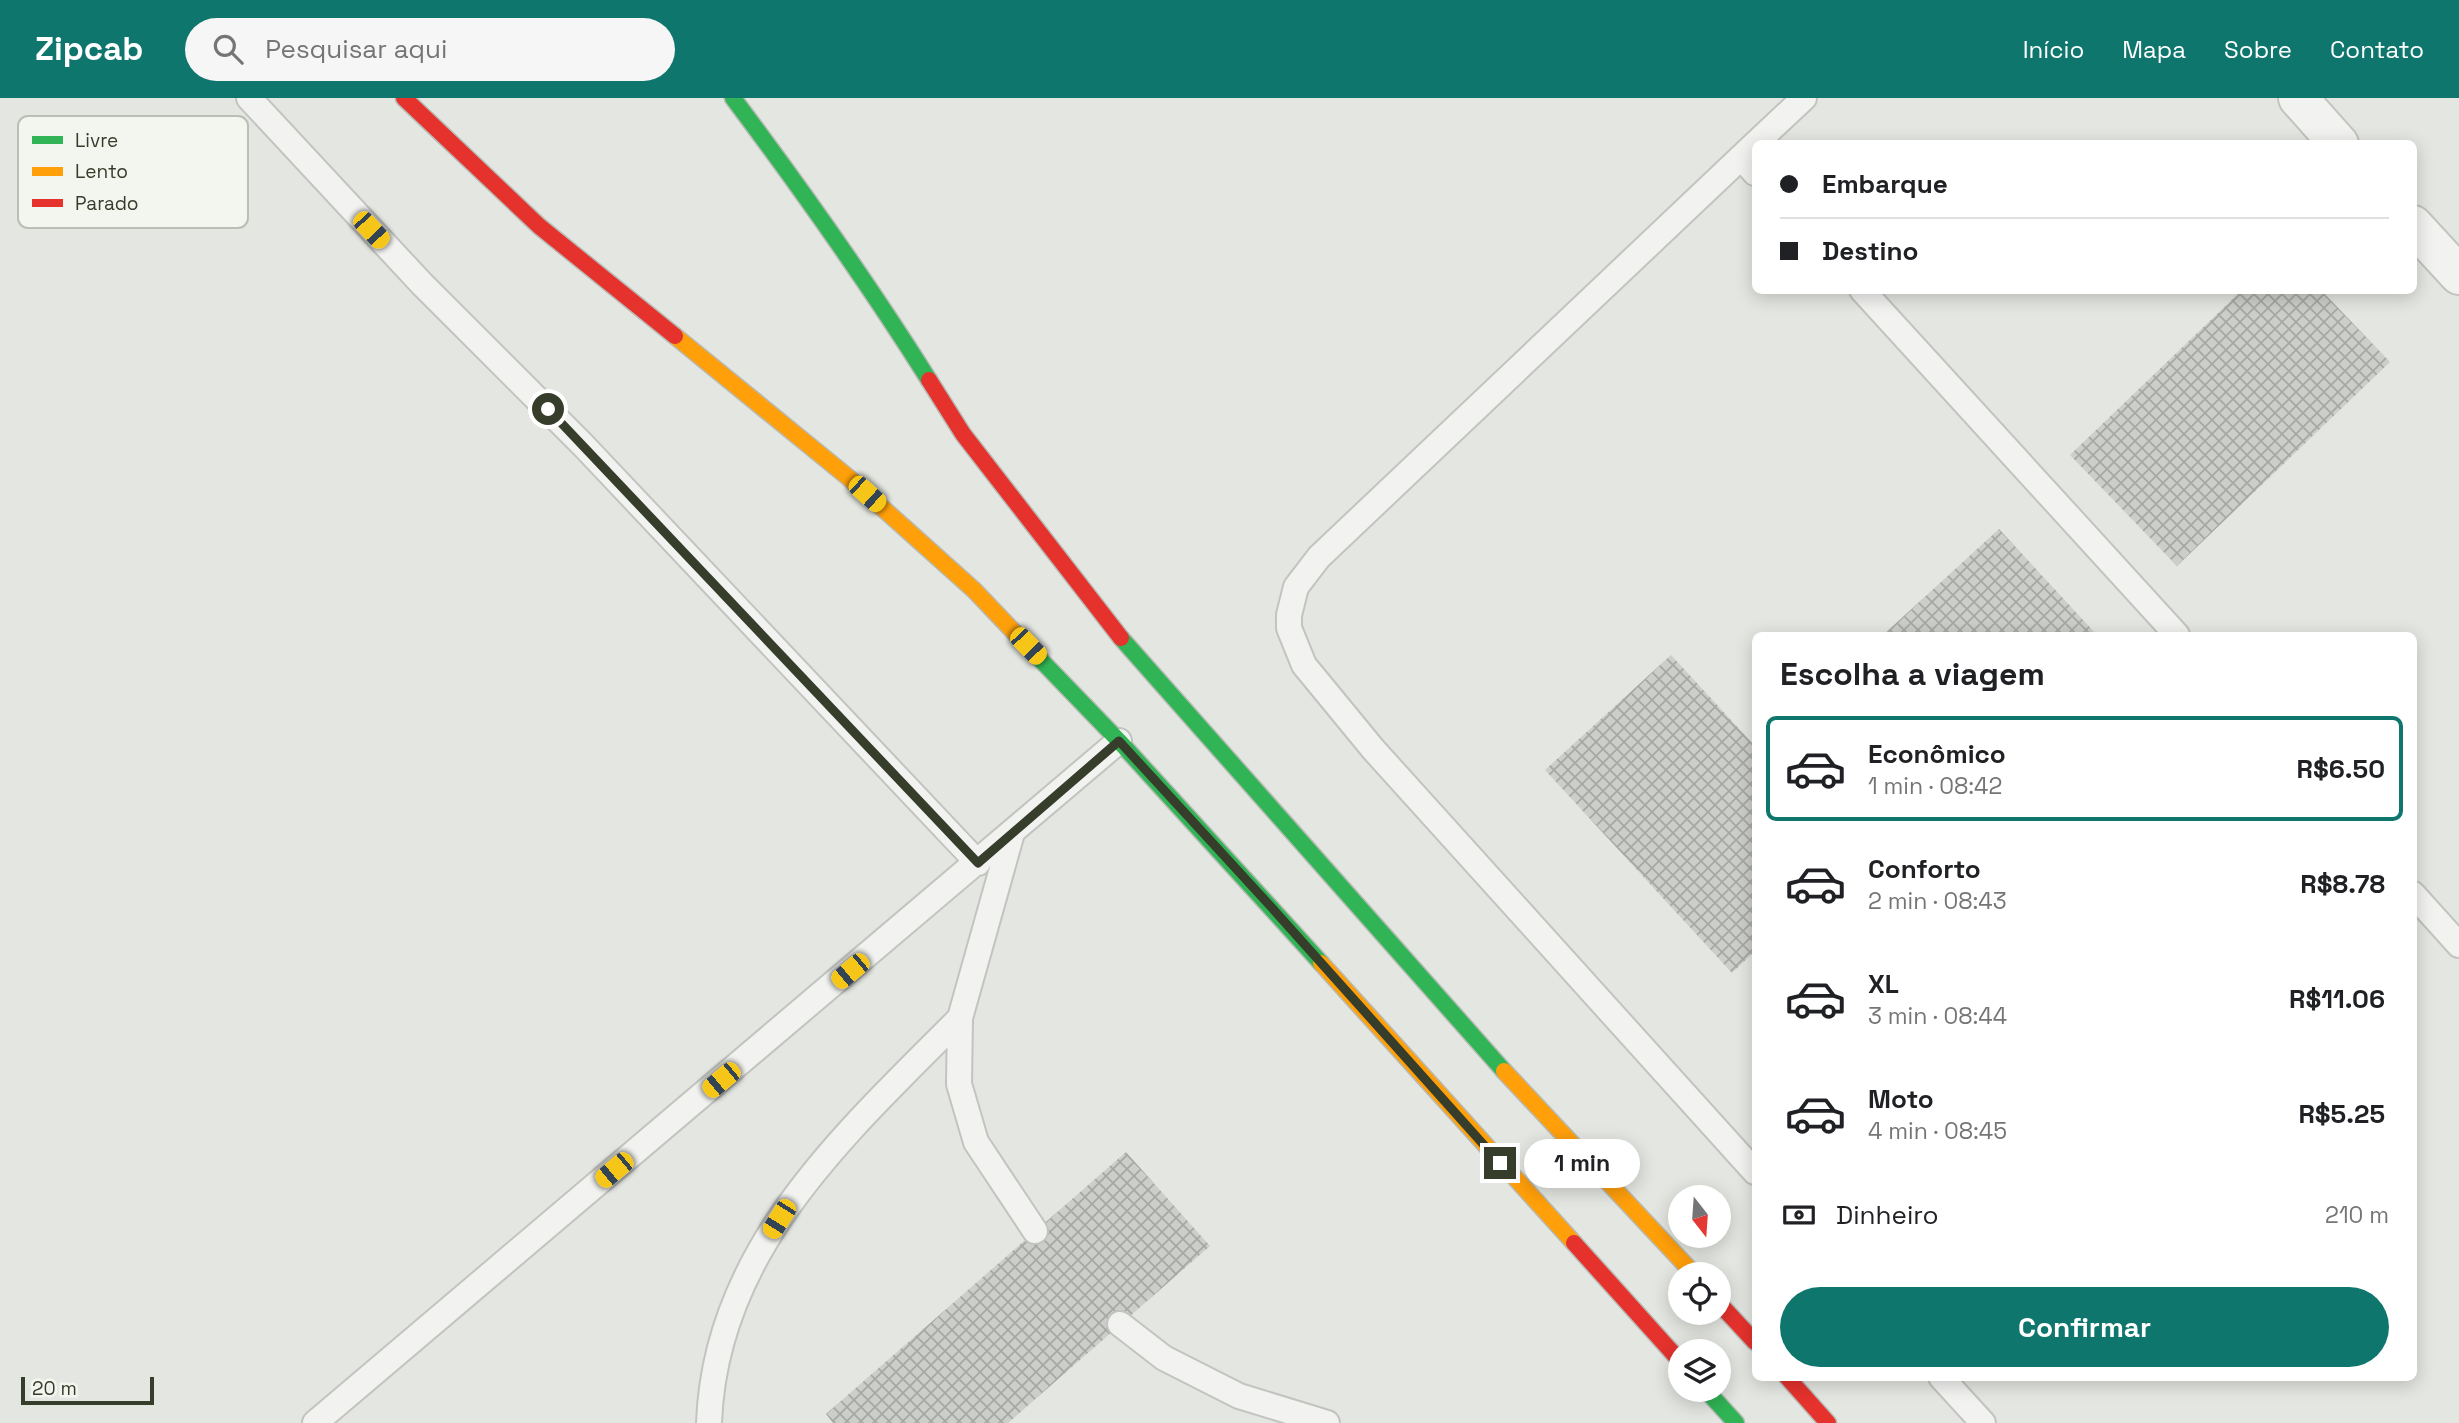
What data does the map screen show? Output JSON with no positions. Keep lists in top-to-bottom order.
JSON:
{
  "legend": ["Livre", "Lento", "Parado"],
  "scale_bar": "20 m",
  "north": "bottom",
  "page": {
    "header": "Zipcab",
    "search": "Pesquisar aqui",
    "nav": [
      "Início",
      "Mapa",
      "Sobre",
      "Contato"
    ],
    "banner": ["Embarque", "Destino"],
    "heading": "Escolha a viagem",
    "list": [
      {
        "name": "Econômico",
        "note": "1 min · 08:42",
        "value": "R$6.50"
      },
      {
        "name": "Conforto",
        "note": "2 min · 08:43",
        "value": "R$8.78"
      },
      {
        "name": "XL",
        "note": "3 min · 08:44",
        "value": "R$11.06"
      },
      {
        "name": "Moto",
        "note": "4 min · 08:45",
        "value": "R$5.25"
      }
    ],
    "bubble": "1 min",
    "pay": ["Dinheiro", "210 m"],
    "buttons": "Confirmar",
    "scale": "20 m"
  }
}
